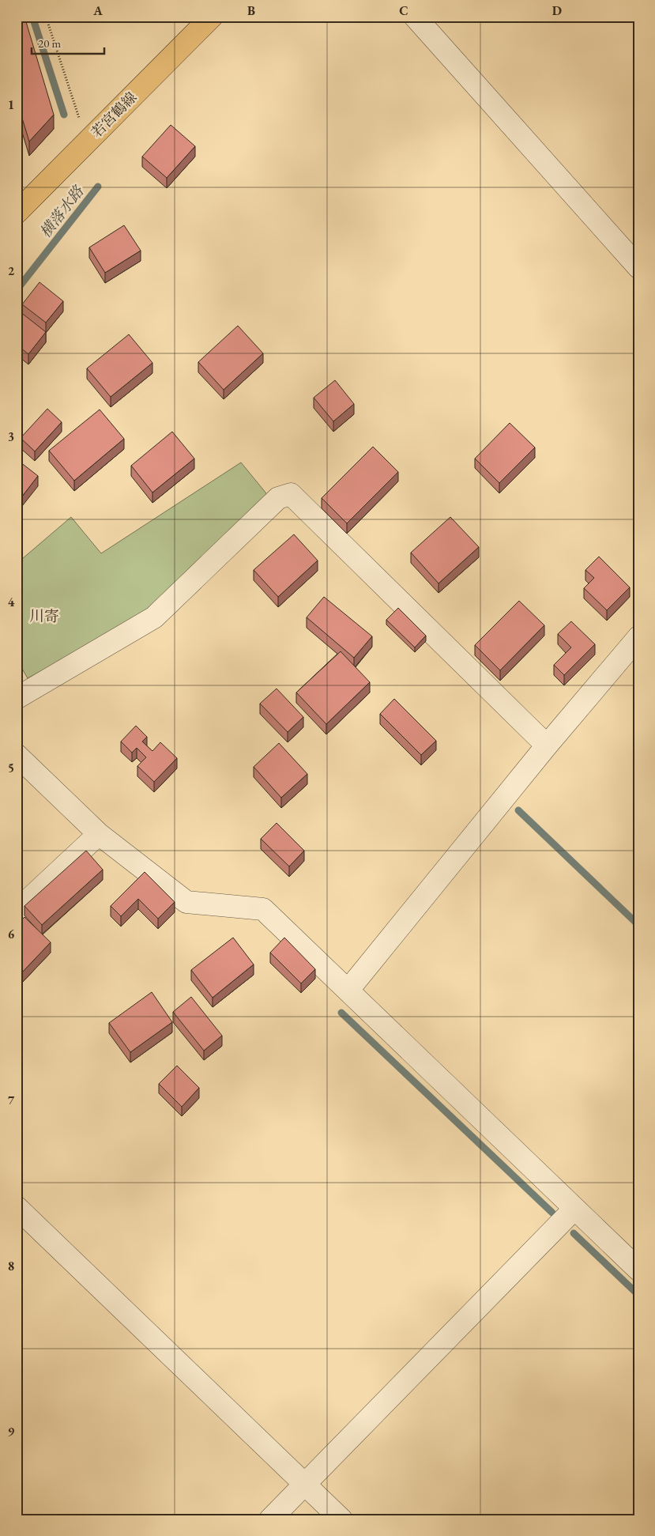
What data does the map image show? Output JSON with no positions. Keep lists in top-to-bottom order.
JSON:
{
  "streets": {
    "main road": ["若宮鶴線"]
  },
  "districts": ["川寄"],
  "water": ["横落水路"],
  "scale_bar": "20 m",
  "grid": {
    "columns": [
      "A",
      "B",
      "C",
      "D"
    ],
    "rows": [
      "1",
      "2",
      "3",
      "4",
      "5",
      "6",
      "7",
      "8",
      "9"
    ]
  }
}
